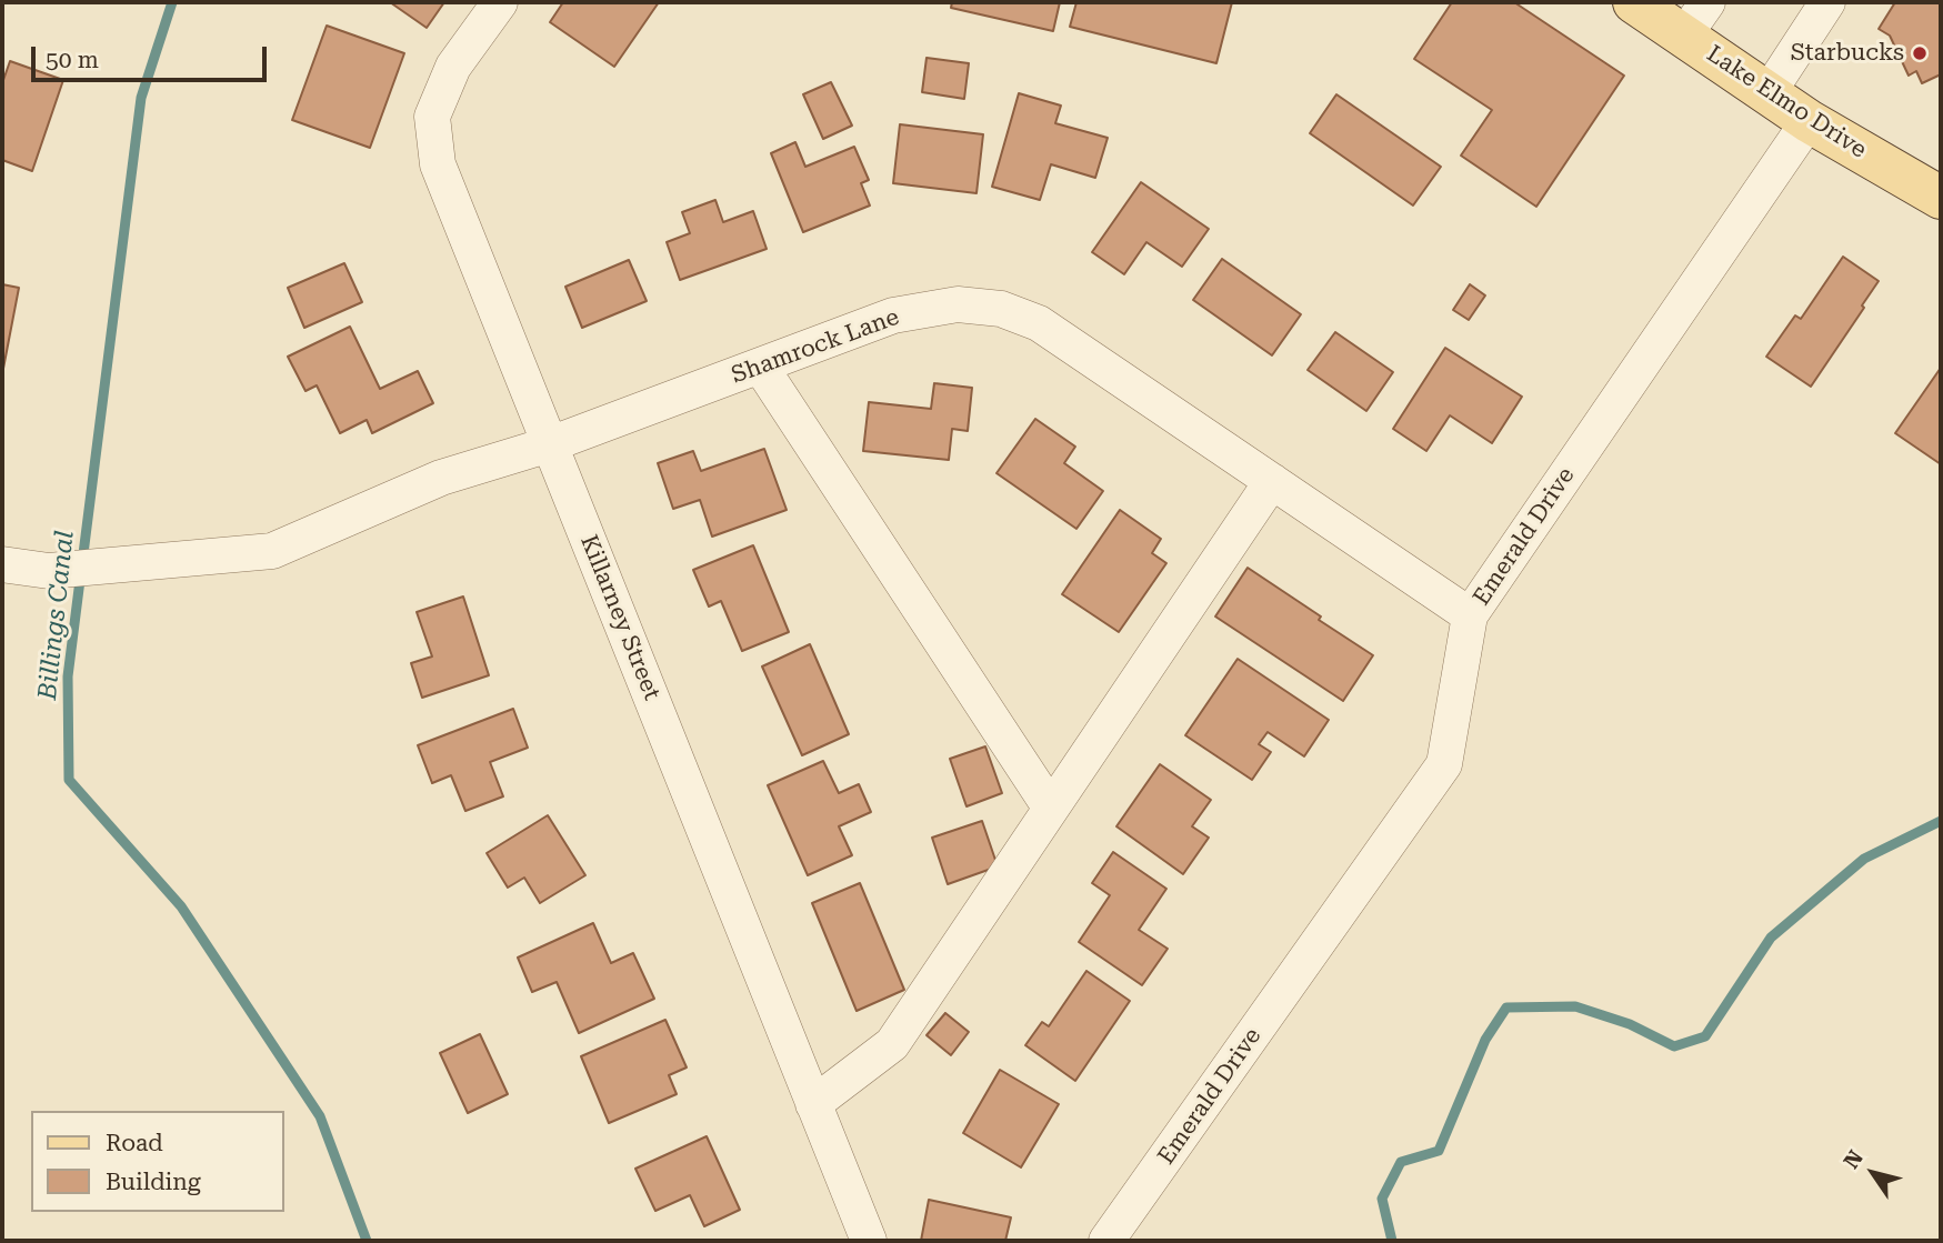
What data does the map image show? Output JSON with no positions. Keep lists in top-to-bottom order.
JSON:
{
  "streets": {
    "main road": ["Lake Elmo Drive"],
    "street": ["Shamrock Lane", "Emerald Drive", "Killarney Street"]
  },
  "crossings": [
    ["Lake Elmo Drive", "Emerald Drive"],
    ["Shamrock Lane", "Emerald Drive"],
    ["Shamrock Lane", "Killarney Street"]
  ],
  "water": ["Billings Canal"],
  "places": ["Starbucks"],
  "legend": ["Road", "Building"],
  "scale_bar": "50 m",
  "north": "top left"
}
